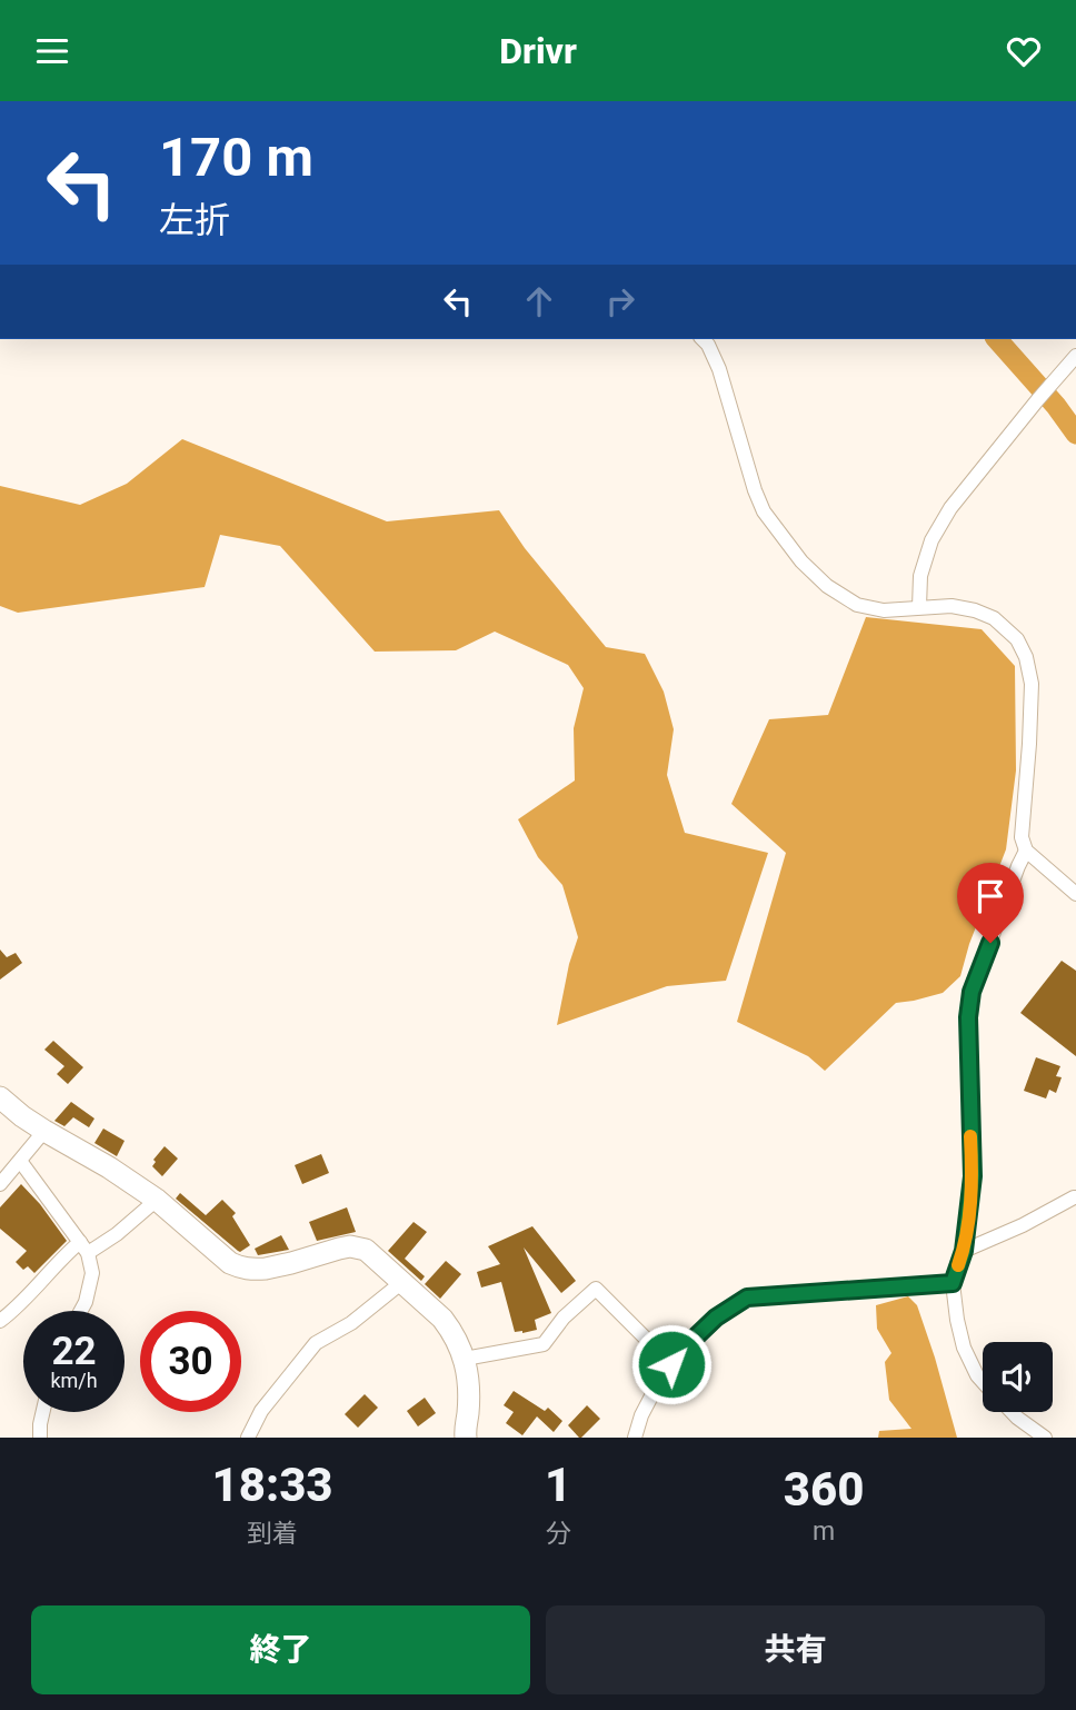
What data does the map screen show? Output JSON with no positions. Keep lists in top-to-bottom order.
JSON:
{
  "page": {
    "header": "Drivr",
    "turn": ["170 m", "左折"],
    "speed": "22 km/h",
    "limit": "30",
    "eta": [
      "18:33",
      "到着",
      "1",
      "分",
      "360",
      "m"
    ],
    "buttons": ["終了", "共有"]
  }
}
